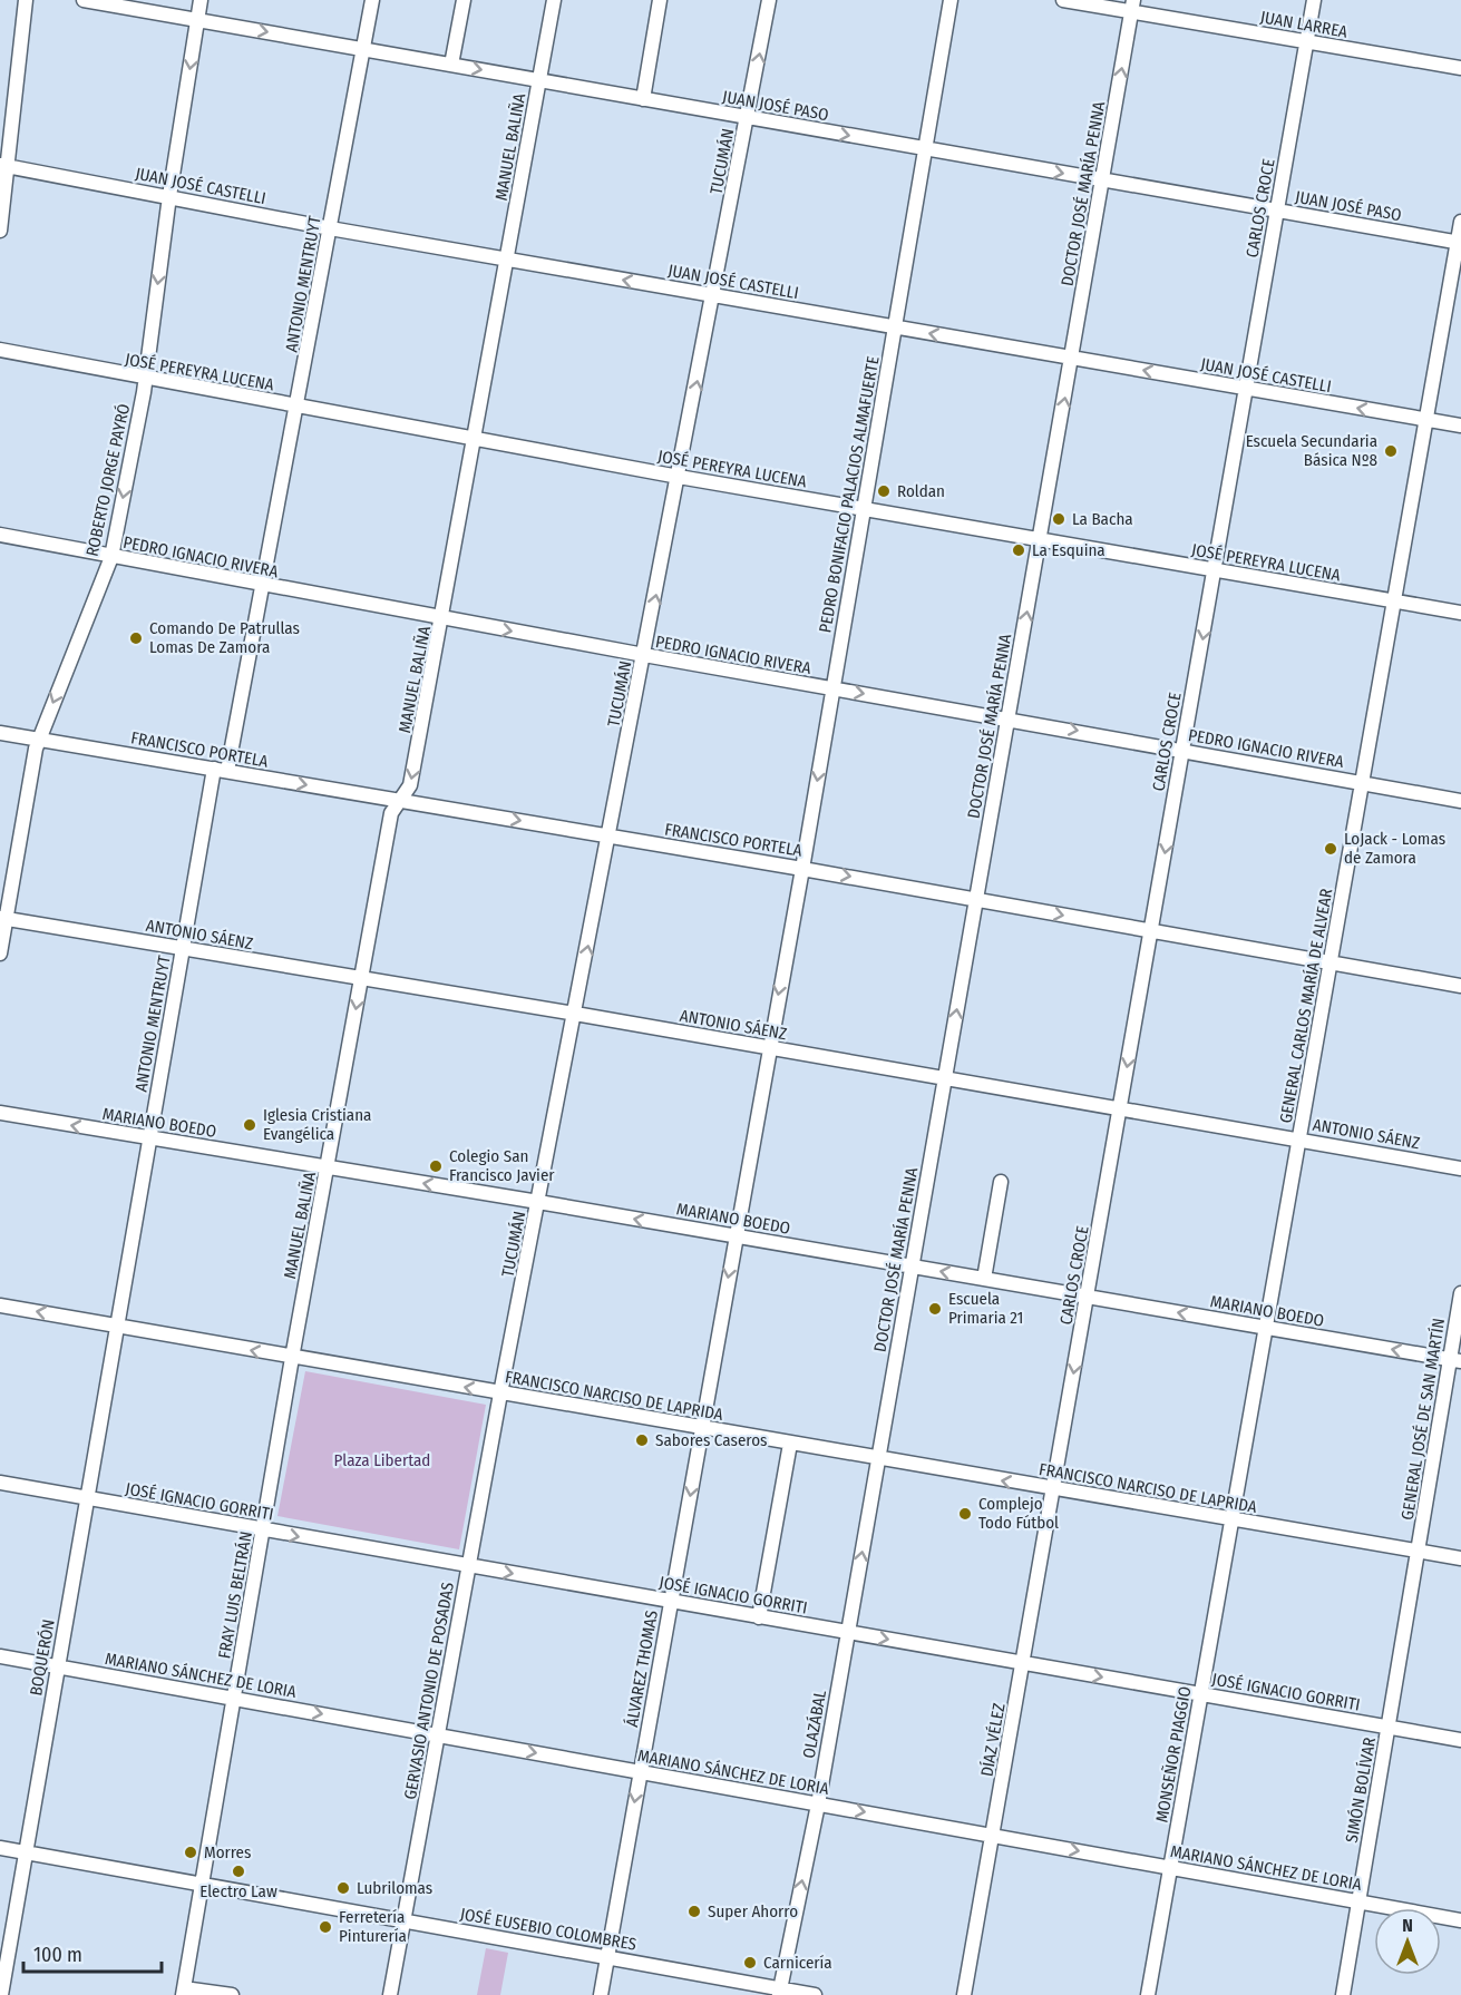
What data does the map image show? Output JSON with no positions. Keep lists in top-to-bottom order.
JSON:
{
  "streets": {
    "street": [
      "JUAN LARREA",
      "JUAN JOSÉ PASO",
      "MANUEL BALIÑA",
      "TUCUMÁN",
      "JUAN JOSÉ CASTELLI",
      "DOCTOR JOSÉ MARÍA PENNA",
      "CARLOS CROCE",
      "ANTONIO MENTRUYT",
      "JOSÉ PEREYRA LUCENA",
      "ROBERTO JORGE PAYRÓ",
      "PEDRO BONIFACIO PALACIOS ALMAFUERTE",
      "PEDRO IGNACIO RIVERA",
      "FRANCISCO PORTELA",
      "ANTONIO SÁENZ",
      "GENERAL CARLOS MARÍA DE ALVEAR",
      "MARIANO BOEDO",
      "FRANCISCO NARCISO DE LAPRIDA",
      "GENERAL JOSÉ DE SAN MARTÍN",
      "JOSÉ IGNACIO GORRITI",
      "FRAY LUIS BELTRÁN",
      "BOQUERÓN",
      "ÁLVAREZ THOMAS",
      "MARIANO SÁNCHEZ DE LORIA",
      "GERVASIO ANTONIO DE POSADAS",
      "OLAZÁBAL",
      "DÍAZ VÉLEZ",
      "MONSEÑOR PIAGGIO",
      "SIMÓN BOLÍVAR",
      "JOSÉ EUSEBIO COLOMBRES"
    ]
  },
  "crossings": [
    ["JUAN LARREA", "DOCTOR JOSÉ MARÍA PENNA"],
    ["JUAN LARREA", "CARLOS CROCE"],
    ["JUAN JOSÉ PASO", "MANUEL BALIÑA"],
    ["JUAN JOSÉ PASO", "TUCUMÁN"],
    ["JUAN JOSÉ PASO", "DOCTOR JOSÉ MARÍA PENNA"],
    ["JUAN JOSÉ PASO", "CARLOS CROCE"],
    ["JUAN JOSÉ PASO", "ANTONIO MENTRUYT"],
    ["JUAN JOSÉ PASO", "ROBERTO JORGE PAYRÓ"],
    ["JUAN JOSÉ PASO", "PEDRO BONIFACIO PALACIOS ALMAFUERTE"],
    ["JUAN JOSÉ PASO", "GENERAL CARLOS MARÍA DE ALVEAR"],
    ["MANUEL BALIÑA", "JUAN JOSÉ CASTELLI"],
    ["MANUEL BALIÑA", "JOSÉ PEREYRA LUCENA"],
    ["MANUEL BALIÑA", "PEDRO IGNACIO RIVERA"],
    ["MANUEL BALIÑA", "FRANCISCO PORTELA"],
    ["MANUEL BALIÑA", "ANTONIO SÁENZ"],
    ["MANUEL BALIÑA", "MARIANO BOEDO"],
    ["MANUEL BALIÑA", "FRANCISCO NARCISO DE LAPRIDA"],
    ["MANUEL BALIÑA", "FRAY LUIS BELTRÁN"],
    ["TUCUMÁN", "JUAN JOSÉ CASTELLI"],
    ["TUCUMÁN", "JOSÉ PEREYRA LUCENA"],
    ["TUCUMÁN", "PEDRO IGNACIO RIVERA"],
    ["TUCUMÁN", "FRANCISCO PORTELA"],
    ["TUCUMÁN", "ANTONIO SÁENZ"],
    ["TUCUMÁN", "MARIANO BOEDO"],
    ["TUCUMÁN", "FRANCISCO NARCISO DE LAPRIDA"],
    ["TUCUMÁN", "GERVASIO ANTONIO DE POSADAS"],
    ["JUAN JOSÉ CASTELLI", "DOCTOR JOSÉ MARÍA PENNA"],
    ["JUAN JOSÉ CASTELLI", "CARLOS CROCE"],
    ["JUAN JOSÉ CASTELLI", "ANTONIO MENTRUYT"],
    ["JUAN JOSÉ CASTELLI", "ROBERTO JORGE PAYRÓ"],
    ["JUAN JOSÉ CASTELLI", "PEDRO BONIFACIO PALACIOS ALMAFUERTE"],
    ["JUAN JOSÉ CASTELLI", "GENERAL CARLOS MARÍA DE ALVEAR"],
    ["DOCTOR JOSÉ MARÍA PENNA", "JOSÉ PEREYRA LUCENA"],
    ["DOCTOR JOSÉ MARÍA PENNA", "PEDRO IGNACIO RIVERA"],
    ["DOCTOR JOSÉ MARÍA PENNA", "FRANCISCO PORTELA"],
    ["DOCTOR JOSÉ MARÍA PENNA", "ANTONIO SÁENZ"],
    ["DOCTOR JOSÉ MARÍA PENNA", "MARIANO BOEDO"],
    ["DOCTOR JOSÉ MARÍA PENNA", "FRANCISCO NARCISO DE LAPRIDA"],
    ["DOCTOR JOSÉ MARÍA PENNA", "OLAZÁBAL"],
    ["CARLOS CROCE", "JOSÉ PEREYRA LUCENA"],
    ["CARLOS CROCE", "PEDRO IGNACIO RIVERA"],
    ["CARLOS CROCE", "FRANCISCO PORTELA"],
    ["CARLOS CROCE", "ANTONIO SÁENZ"],
    ["CARLOS CROCE", "MARIANO BOEDO"],
    ["CARLOS CROCE", "FRANCISCO NARCISO DE LAPRIDA"],
    ["CARLOS CROCE", "DÍAZ VÉLEZ"],
    ["ANTONIO MENTRUYT", "JOSÉ PEREYRA LUCENA"],
    ["ANTONIO MENTRUYT", "PEDRO IGNACIO RIVERA"],
    ["ANTONIO MENTRUYT", "FRANCISCO PORTELA"],
    ["ANTONIO MENTRUYT", "ANTONIO SÁENZ"],
    ["ANTONIO MENTRUYT", "MARIANO BOEDO"],
    ["ANTONIO MENTRUYT", "FRANCISCO NARCISO DE LAPRIDA"],
    ["ANTONIO MENTRUYT", "BOQUERÓN"],
    ["JOSÉ PEREYRA LUCENA", "ROBERTO JORGE PAYRÓ"],
    ["JOSÉ PEREYRA LUCENA", "PEDRO BONIFACIO PALACIOS ALMAFUERTE"],
    ["JOSÉ PEREYRA LUCENA", "GENERAL CARLOS MARÍA DE ALVEAR"],
    ["ROBERTO JORGE PAYRÓ", "PEDRO IGNACIO RIVERA"],
    ["ROBERTO JORGE PAYRÓ", "FRANCISCO PORTELA"],
    ["ROBERTO JORGE PAYRÓ", "ANTONIO SÁENZ"],
    ["PEDRO BONIFACIO PALACIOS ALMAFUERTE", "PEDRO IGNACIO RIVERA"],
    ["PEDRO BONIFACIO PALACIOS ALMAFUERTE", "FRANCISCO PORTELA"],
    ["PEDRO BONIFACIO PALACIOS ALMAFUERTE", "ANTONIO SÁENZ"],
    ["PEDRO BONIFACIO PALACIOS ALMAFUERTE", "MARIANO BOEDO"],
    ["PEDRO BONIFACIO PALACIOS ALMAFUERTE", "FRANCISCO NARCISO DE LAPRIDA"],
    ["PEDRO BONIFACIO PALACIOS ALMAFUERTE", "ÁLVAREZ THOMAS"],
    ["PEDRO IGNACIO RIVERA", "GENERAL CARLOS MARÍA DE ALVEAR"],
    ["FRANCISCO PORTELA", "GENERAL CARLOS MARÍA DE ALVEAR"],
    ["ANTONIO SÁENZ", "GENERAL CARLOS MARÍA DE ALVEAR"],
    ["GENERAL CARLOS MARÍA DE ALVEAR", "MARIANO BOEDO"],
    ["GENERAL CARLOS MARÍA DE ALVEAR", "FRANCISCO NARCISO DE LAPRIDA"],
    ["GENERAL CARLOS MARÍA DE ALVEAR", "MONSEÑOR PIAGGIO"],
    ["MARIANO BOEDO", "GENERAL JOSÉ DE SAN MARTÍN"],
    ["FRANCISCO NARCISO DE LAPRIDA", "GENERAL JOSÉ DE SAN MARTÍN"],
    ["FRANCISCO NARCISO DE LAPRIDA", "FRAY LUIS BELTRÁN"],
    ["FRANCISCO NARCISO DE LAPRIDA", "BOQUERÓN"],
    ["FRANCISCO NARCISO DE LAPRIDA", "ÁLVAREZ THOMAS"],
    ["FRANCISCO NARCISO DE LAPRIDA", "GERVASIO ANTONIO DE POSADAS"],
    ["FRANCISCO NARCISO DE LAPRIDA", "OLAZÁBAL"],
    ["FRANCISCO NARCISO DE LAPRIDA", "DÍAZ VÉLEZ"],
    ["FRANCISCO NARCISO DE LAPRIDA", "MONSEÑOR PIAGGIO"],
    ["FRANCISCO NARCISO DE LAPRIDA", "SIMÓN BOLÍVAR"],
    ["GENERAL JOSÉ DE SAN MARTÍN", "SIMÓN BOLÍVAR"],
    ["JOSÉ IGNACIO GORRITI", "FRAY LUIS BELTRÁN"],
    ["JOSÉ IGNACIO GORRITI", "BOQUERÓN"],
    ["JOSÉ IGNACIO GORRITI", "ÁLVAREZ THOMAS"],
    ["JOSÉ IGNACIO GORRITI", "GERVASIO ANTONIO DE POSADAS"],
    ["JOSÉ IGNACIO GORRITI", "OLAZÁBAL"],
    ["JOSÉ IGNACIO GORRITI", "DÍAZ VÉLEZ"],
    ["JOSÉ IGNACIO GORRITI", "MONSEÑOR PIAGGIO"],
    ["JOSÉ IGNACIO GORRITI", "SIMÓN BOLÍVAR"],
    ["FRAY LUIS BELTRÁN", "MARIANO SÁNCHEZ DE LORIA"],
    ["FRAY LUIS BELTRÁN", "JOSÉ EUSEBIO COLOMBRES"],
    ["BOQUERÓN", "MARIANO SÁNCHEZ DE LORIA"],
    ["BOQUERÓN", "JOSÉ EUSEBIO COLOMBRES"],
    ["ÁLVAREZ THOMAS", "MARIANO SÁNCHEZ DE LORIA"],
    ["ÁLVAREZ THOMAS", "JOSÉ EUSEBIO COLOMBRES"],
    ["MARIANO SÁNCHEZ DE LORIA", "GERVASIO ANTONIO DE POSADAS"],
    ["MARIANO SÁNCHEZ DE LORIA", "OLAZÁBAL"],
    ["MARIANO SÁNCHEZ DE LORIA", "DÍAZ VÉLEZ"],
    ["MARIANO SÁNCHEZ DE LORIA", "MONSEÑOR PIAGGIO"],
    ["MARIANO SÁNCHEZ DE LORIA", "SIMÓN BOLÍVAR"],
    ["GERVASIO ANTONIO DE POSADAS", "JOSÉ EUSEBIO COLOMBRES"],
    ["OLAZÁBAL", "JOSÉ EUSEBIO COLOMBRES"]
  ],
  "one_way": [
    "JUAN JOSÉ PASO",
    "TUCUMÁN",
    "JUAN JOSÉ CASTELLI",
    "DOCTOR JOSÉ MARÍA PENNA",
    "CARLOS CROCE",
    "ROBERTO JORGE PAYRÓ",
    "PEDRO BONIFACIO PALACIOS ALMAFUERTE",
    "PEDRO IGNACIO RIVERA",
    "FRANCISCO PORTELA",
    "MARIANO BOEDO",
    "FRANCISCO NARCISO DE LAPRIDA",
    "JOSÉ IGNACIO GORRITI",
    "MARIANO SÁNCHEZ DE LORIA"
  ],
  "parks": ["Plaza Libertad"],
  "places": [
    "Escuela Secundaria Básica Nº8",
    "Roldan",
    "La Bacha",
    "La Esquina",
    "Comando De Patrullas Lomas De Zamora",
    "LoJack - Lomas de Zamora",
    "Iglesia Cristiana Evangélica",
    "Colegio San Francisco Javier",
    "Escuela Primaria 21",
    "Sabores Caseros",
    "Complejo Todo Fútbol",
    "Morres",
    "Electro Law",
    "Lubrilomas",
    "Super Ahorro",
    "Ferretería Pinturería",
    "Carnicería"
  ],
  "scale_bar": "100 m",
  "north": "top"
}
